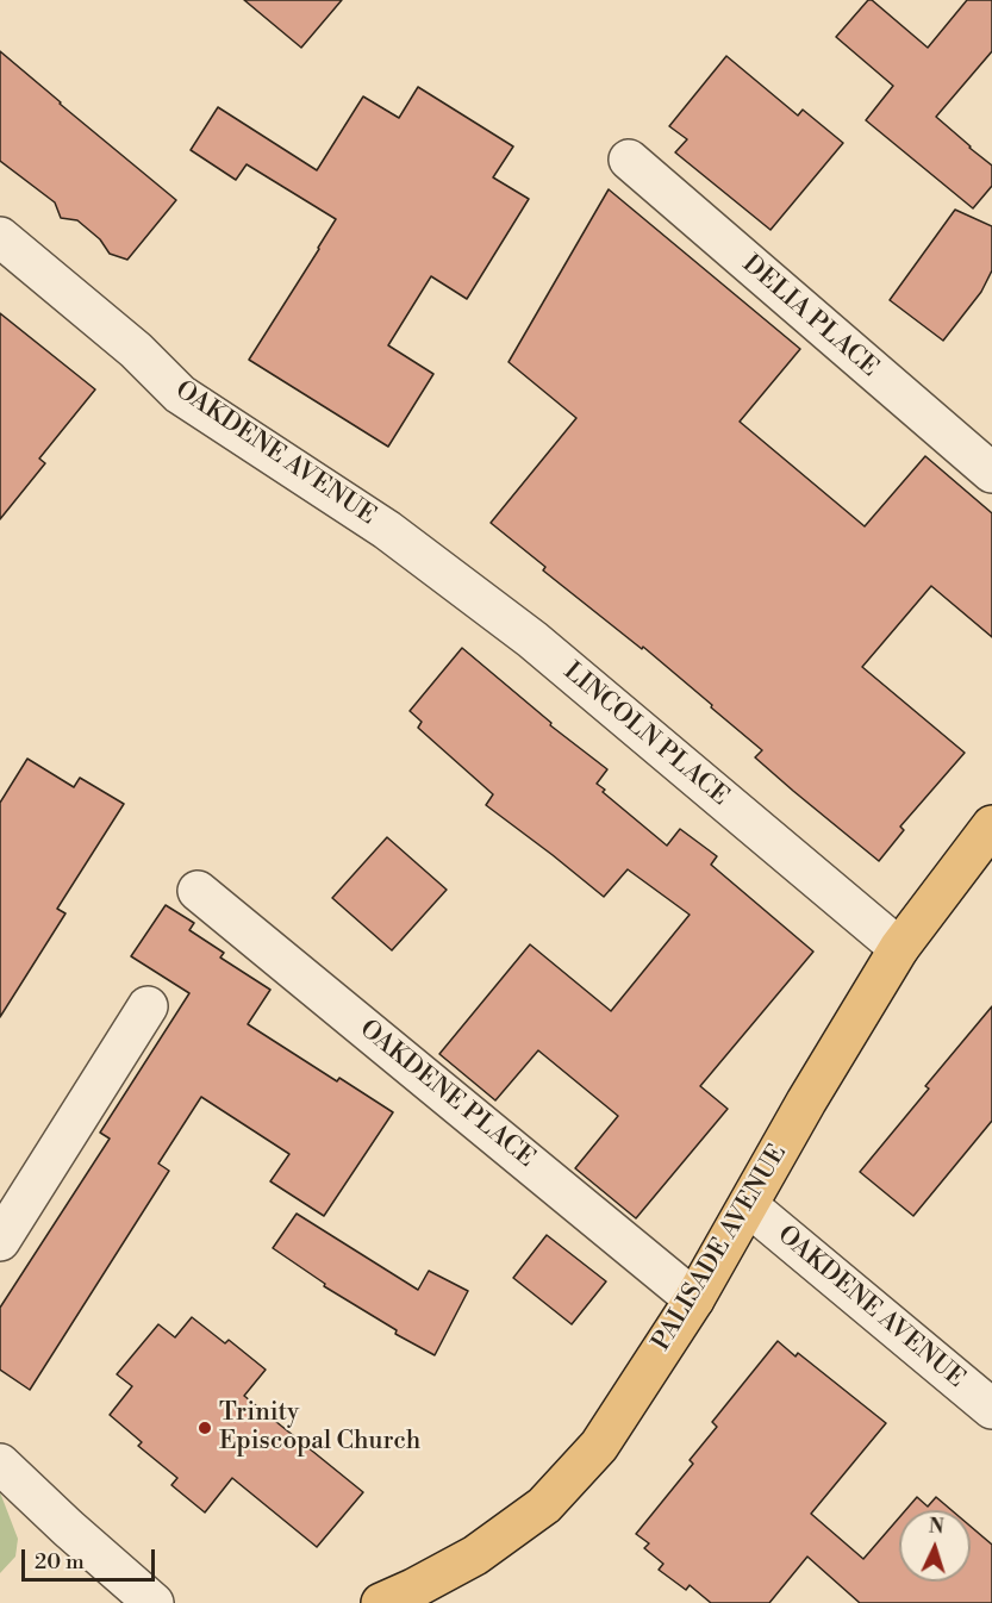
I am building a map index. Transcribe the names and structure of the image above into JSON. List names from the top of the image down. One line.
{"streets":{"main road":["PALISADE AVENUE"],"street":["DELIA PLACE","OAKDENE AVENUE","LINCOLN PLACE","OAKDENE PLACE"]},"crossings":[["OAKDENE AVENUE","LINCOLN PLACE"],["OAKDENE AVENUE","PALISADE AVENUE"],["LINCOLN PLACE","PALISADE AVENUE"],["OAKDENE PLACE","PALISADE AVENUE"]],"places":["Trinity Episcopal Church"],"scale_bar":"20 m","north":"top"}
